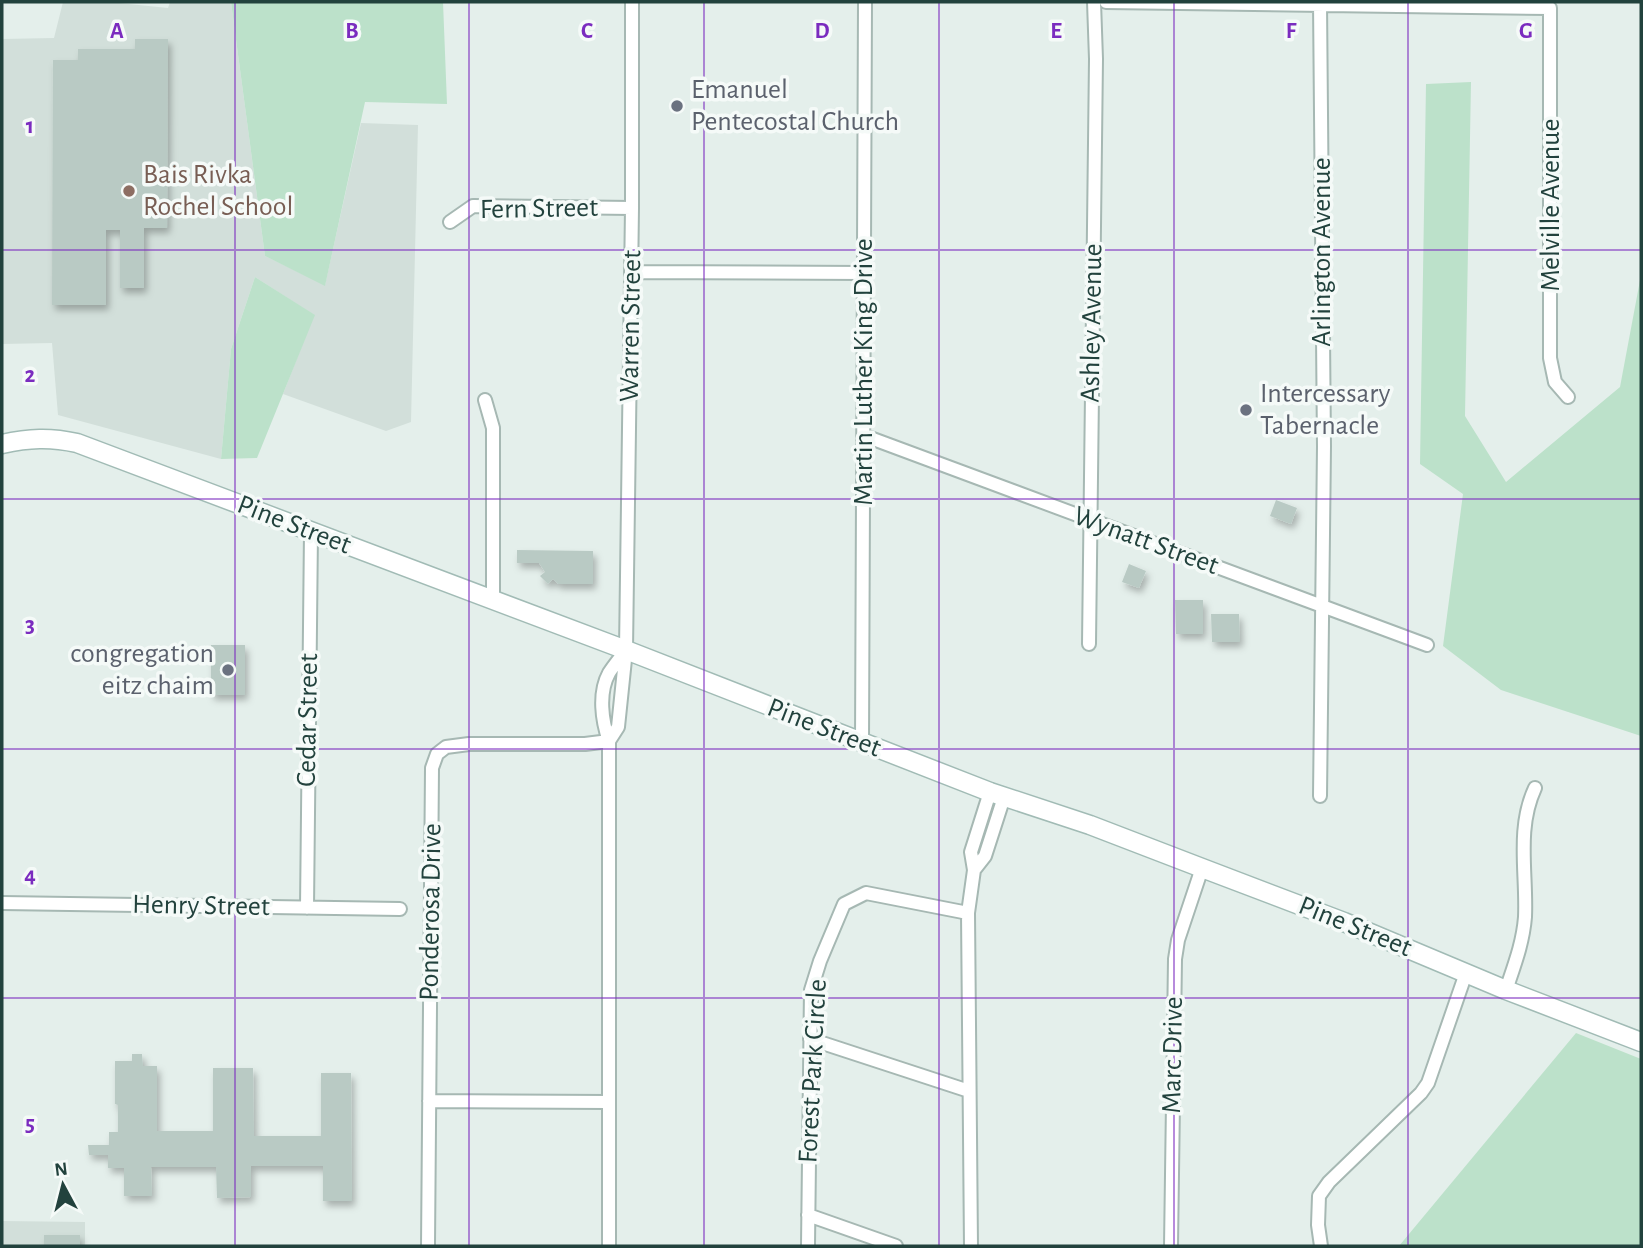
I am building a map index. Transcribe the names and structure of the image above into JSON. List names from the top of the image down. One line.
{"streets":{"street":["Melville Avenue","Fern Street","Arlington Avenue","Ashley Avenue","Warren Street","Martin Luther King Drive","Pine Street","Wynatt Street","Cedar Street","Henry Street","Ponderosa Drive","Marc Drive","Forest Park Circle"]},"crossings":[["Melville Avenue","Arlington Avenue"],["Fern Street","Warren Street"],["Arlington Avenue","Wynatt Street"],["Ashley Avenue","Wynatt Street"],["Warren Street","Pine Street"],["Martin Luther King Drive","Pine Street"],["Martin Luther King Drive","Wynatt Street"],["Pine Street","Cedar Street"],["Pine Street","Marc Drive"],["Cedar Street","Henry Street"]],"places":["Emanuel Pentecostal Church","Bais Rivka Rochel School","Intercessary Tabernacle","congregation eitz chaim"],"north":"top","grid":{"columns":["A","B","C","D","E","F","G"],"rows":["1","2","3","4","5"]}}
